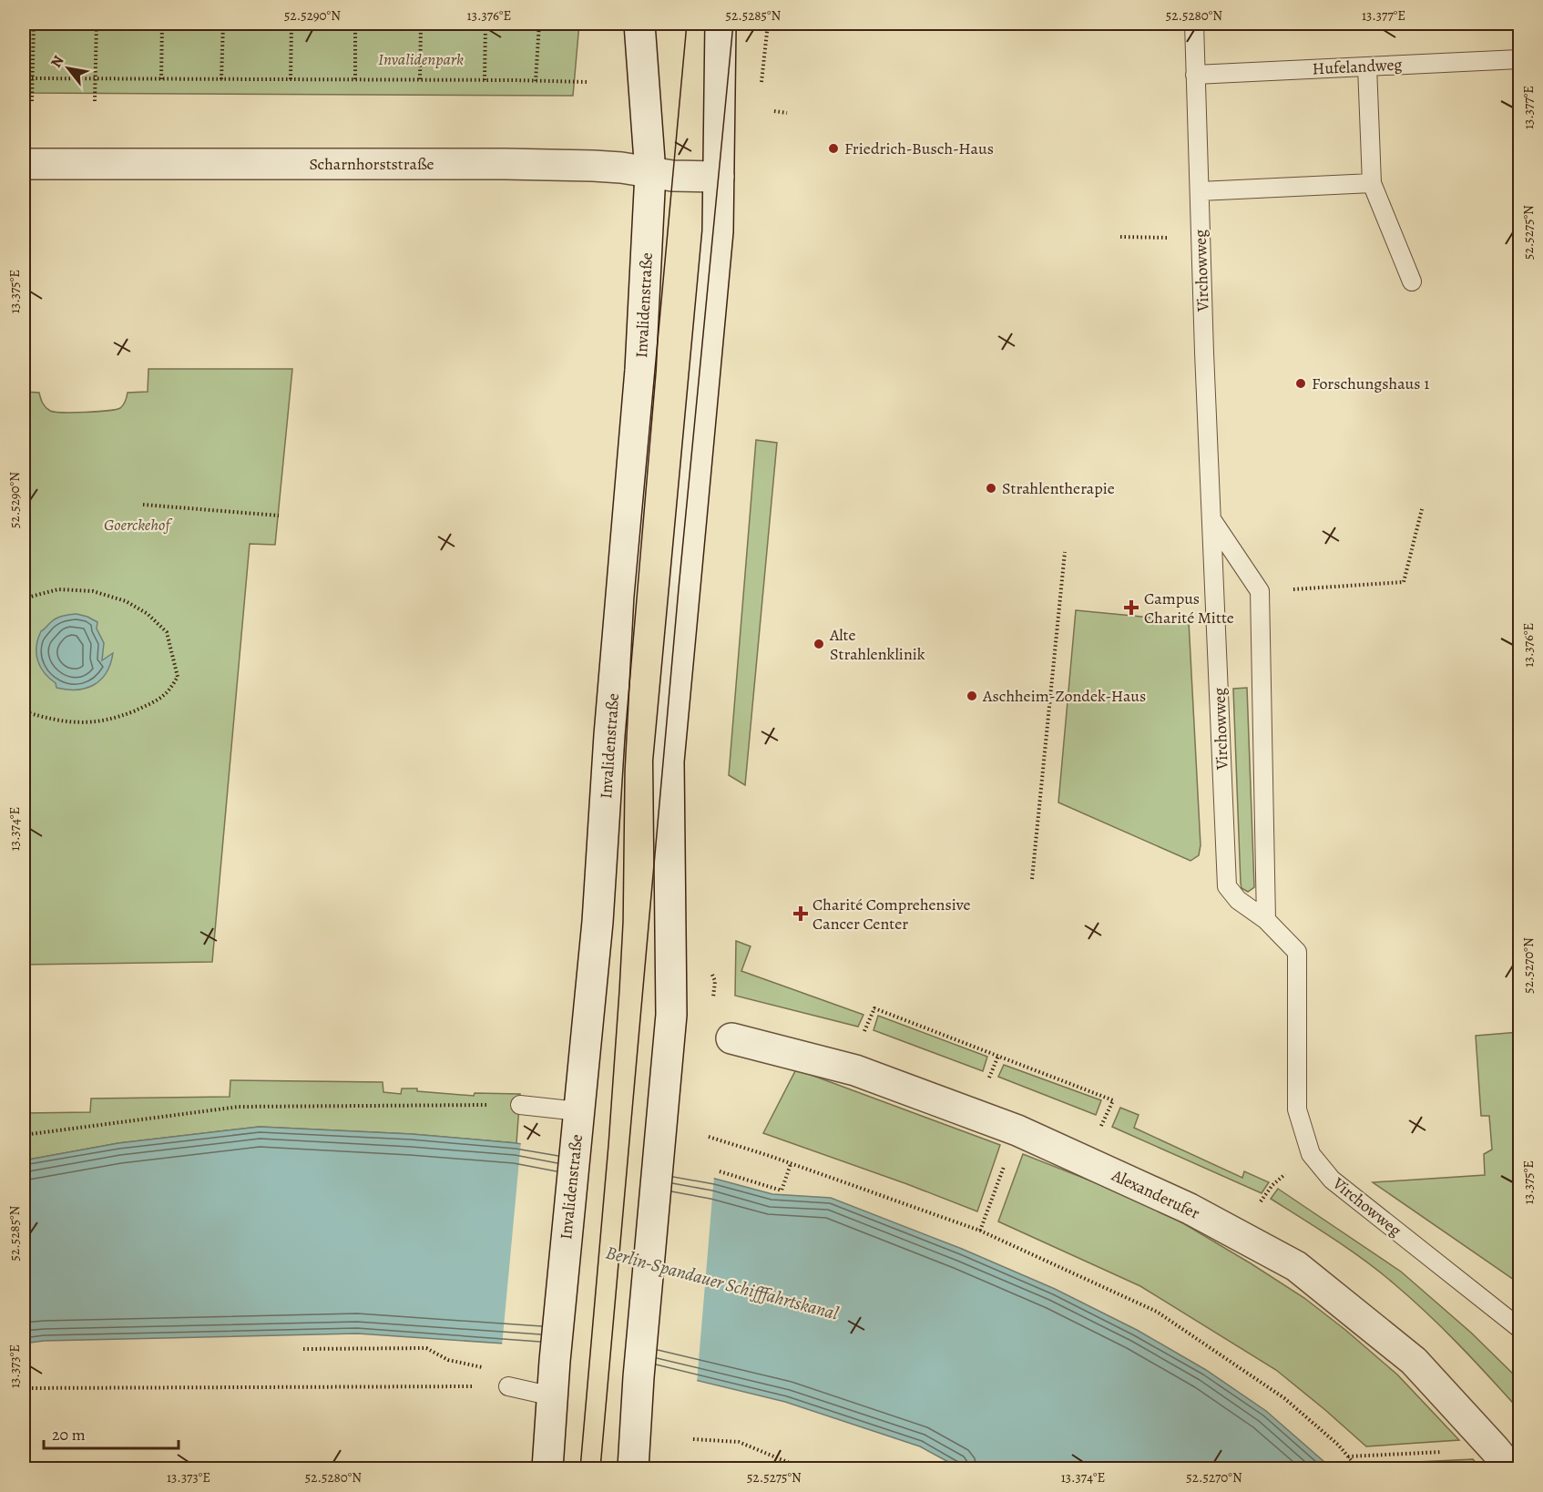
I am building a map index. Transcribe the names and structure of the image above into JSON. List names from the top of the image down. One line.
{"streets":{"main road":["Scharnhorststraße","Invalidenstraße","Alexanderufer"],"lane":["Hufelandweg","Virchowweg"]},"crossings":[["Hufelandweg","Virchowweg"],["Scharnhorststraße","Invalidenstraße"]],"water":["Berlin-Spandauer Schifffahrtskanal"],"parks":["Invalidenpark","Goerckehof"],"places":{"other":["Friedrich-Busch-Haus","Forschungshaus 1","Strahlentherapie","Alte Strahlenklinik","Aschheim-Zondek-Haus"],"health":["Campus Charité Mitte","Charité Comprehensive Cancer Center"]},"scale_bar":"20 m","north":"top left","coordinates":["52.5290°N","13.376°E","52.5285°N","52.5280°N","13.377°E","52.5275°N","13.375°E","13.374°E","52.5270°N","13.373°E"]}
